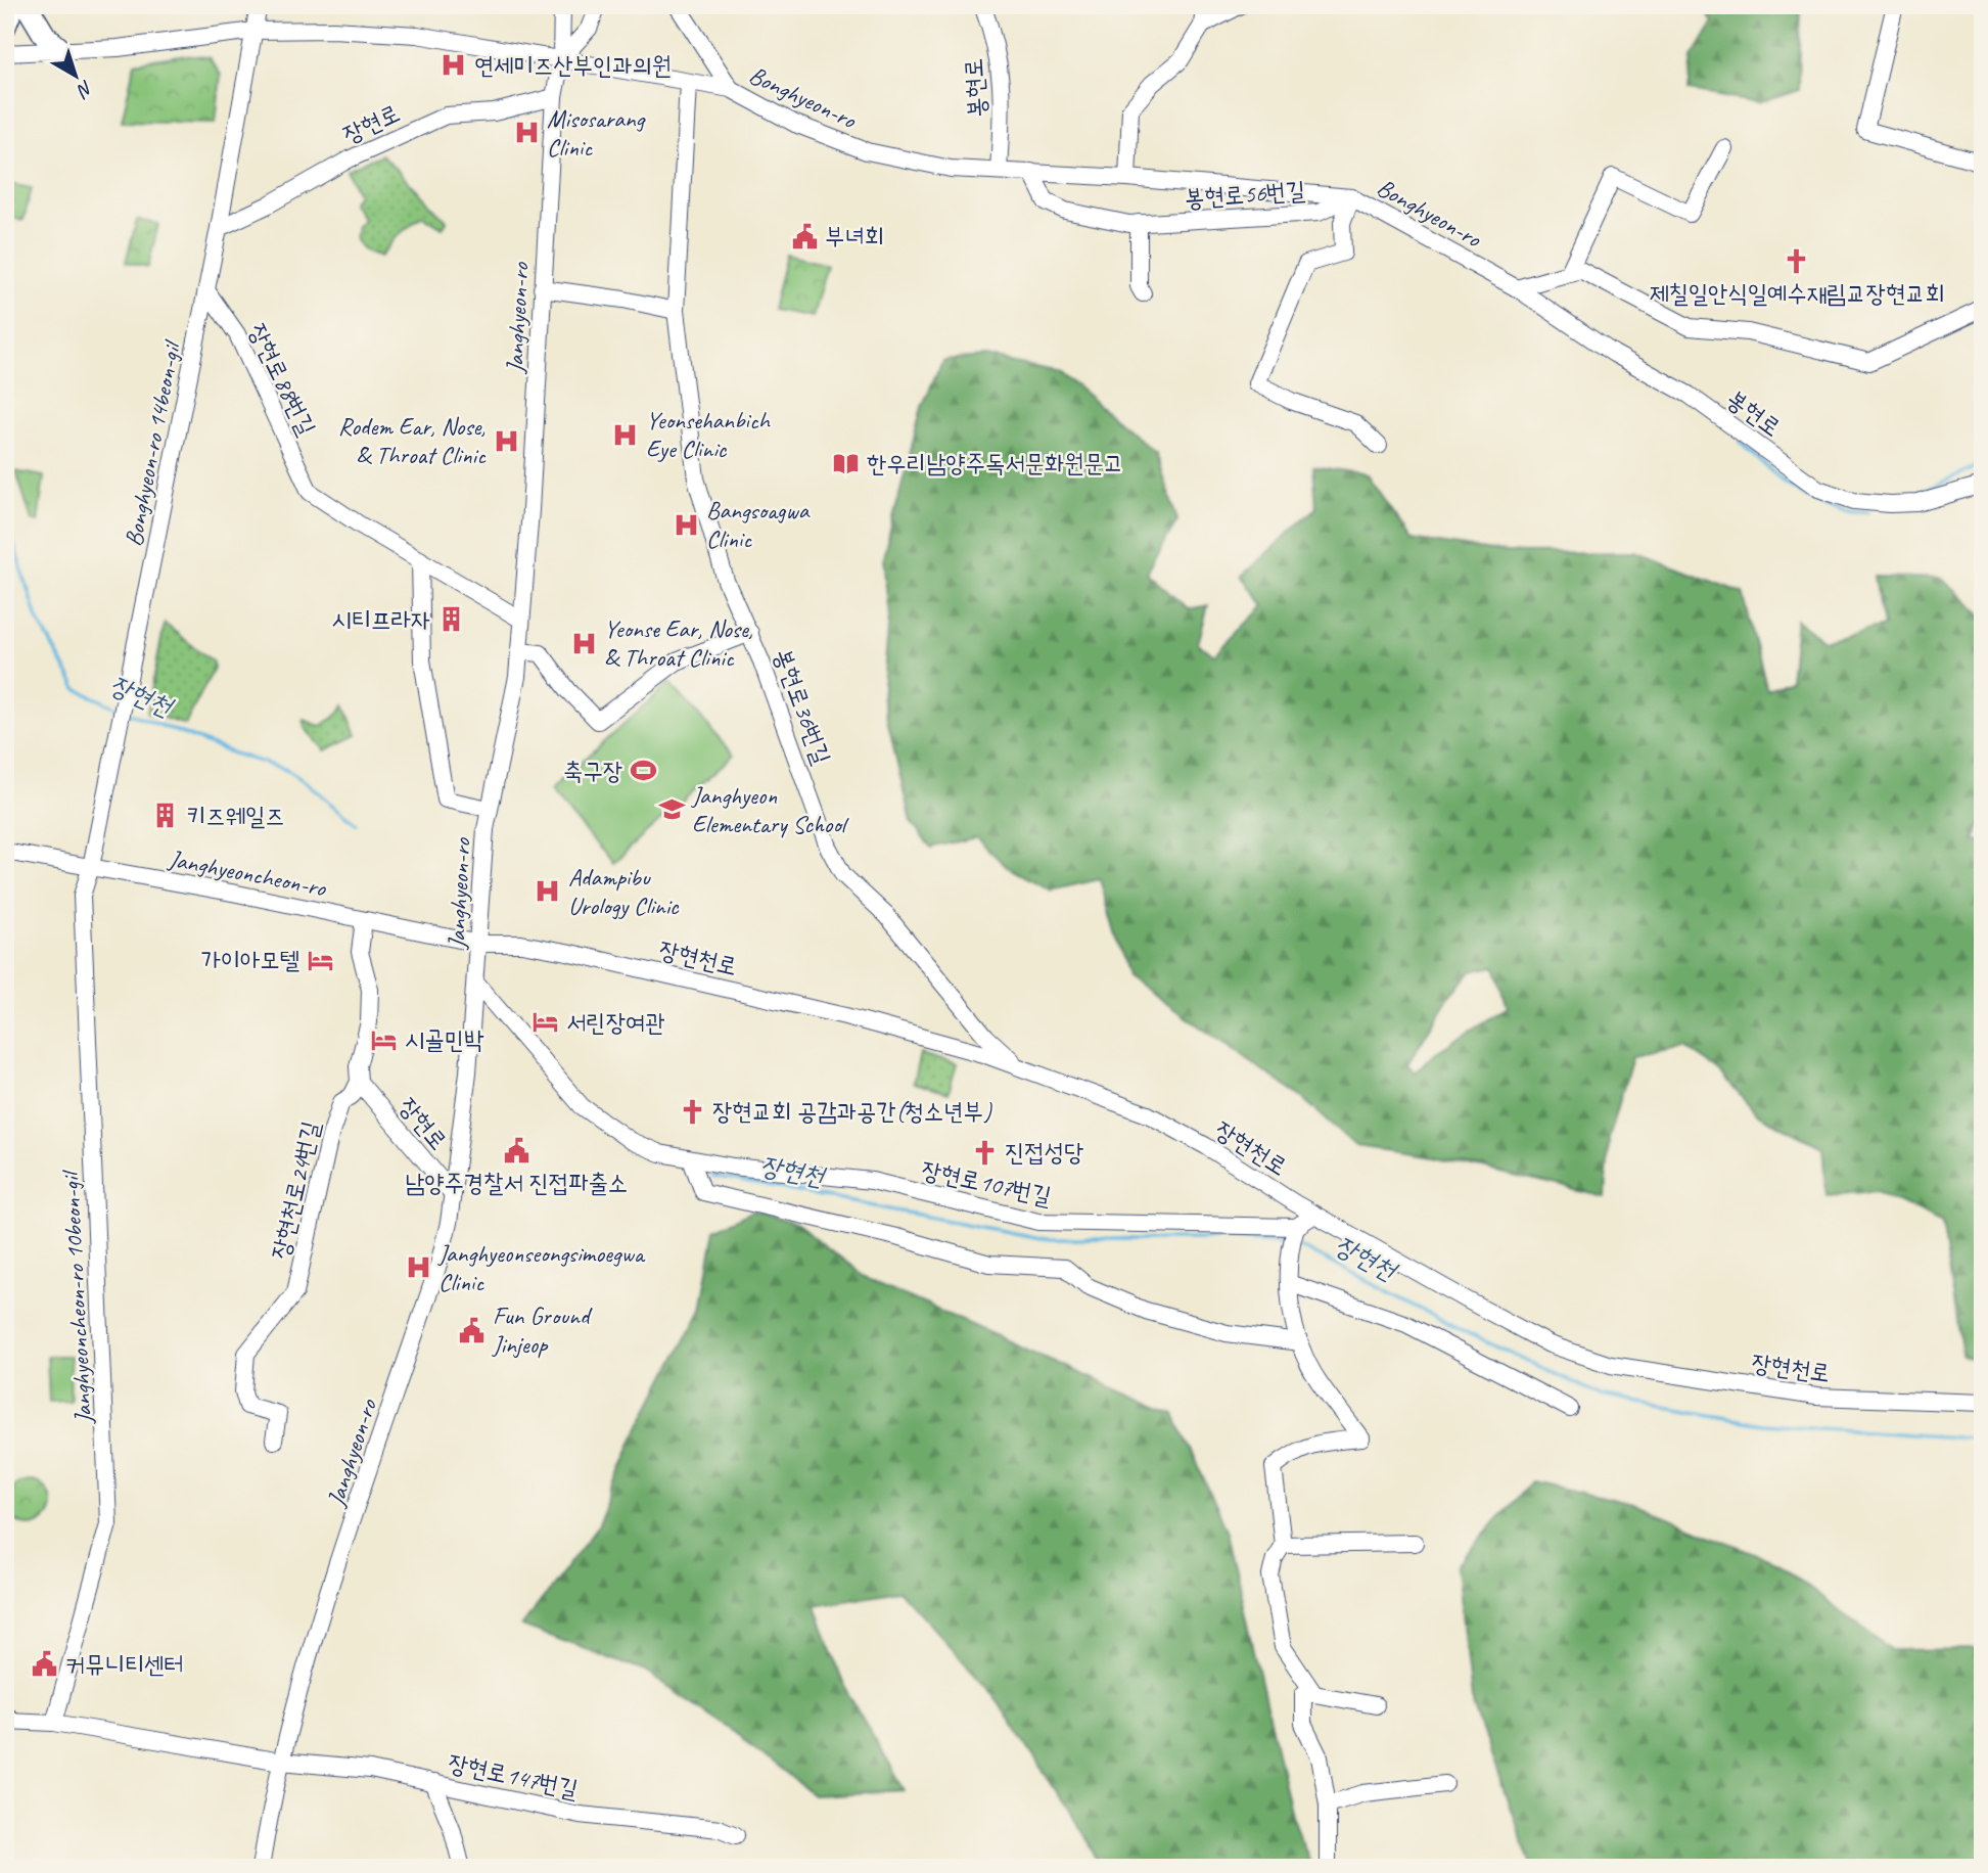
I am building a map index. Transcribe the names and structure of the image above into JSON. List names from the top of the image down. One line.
{"streets":{"street":["봉현로","Bonghyeon-ro","장현로","봉현로56번길","Janghyeon-ro","장현로88번길","Bonghyeon-ro 14beon-gil","봉현로36번길","Janghyeoncheon-ro","장현천로","장현로107번길","장현천로24번길","Janghyeoncheon-ro 10beon-gil","장현로147번길"]},"crossings":[["봉현로","Bonghyeon-ro"],["Bonghyeon-ro","봉현로56번길"],["Bonghyeon-ro","Janghyeon-ro"],["Bonghyeon-ro","Bonghyeon-ro 14beon-gil"],["Bonghyeon-ro","봉현로36번길"],["장현로","Janghyeon-ro"],["장현로","Bonghyeon-ro 14beon-gil"],["장현로","장현천로24번길"],["Janghyeon-ro","장현로88번길"],["Janghyeon-ro","Janghyeoncheon-ro"],["Janghyeon-ro","장현천로"],["Janghyeon-ro","장현로107번길"],["Janghyeon-ro","장현로147번길"],["장현로88번길","Bonghyeon-ro 14beon-gil"],["Bonghyeon-ro 14beon-gil","Janghyeoncheon-ro"],["Bonghyeon-ro 14beon-gil","Janghyeoncheon-ro 10beon-gil"],["봉현로36번길","장현천로"],["Janghyeoncheon-ro","장현천로"],["Janghyeoncheon-ro","장현천로24번길"],["Janghyeoncheon-ro","Janghyeoncheon-ro 10beon-gil"]],"water":["장현천"],"places":{"hospital":["연세미즈산부인과의원","Misosarang Clinic","Yeonsehanbich Eye Clinic","Rodem Ear, Nose, & Throat Clinic","Bangsoagwa Clinic","Yeonse Ear, Nose, & Throat Clinic","Adampibu Urology Clinic","Janghyeonseongsimoegwa Clinic"],"public building":["부녀회","남양주경찰서 진접파출소","Fun Ground Jinjeop","커뮤니티센터"],"church":["제칠일안식일예수재림교장현교회","장현교회 공감과공간(청소년부)","진접성당"],"library":["한우리남양주독서문화원문고"],"building":["시티프라자","키즈웨일즈"],"sports":["축구장"],"school or university":["Janghyeon Elementary School"],"hotel":["가이아모텔","서린장여관","시골민박"]},"north":"bottom right"}
